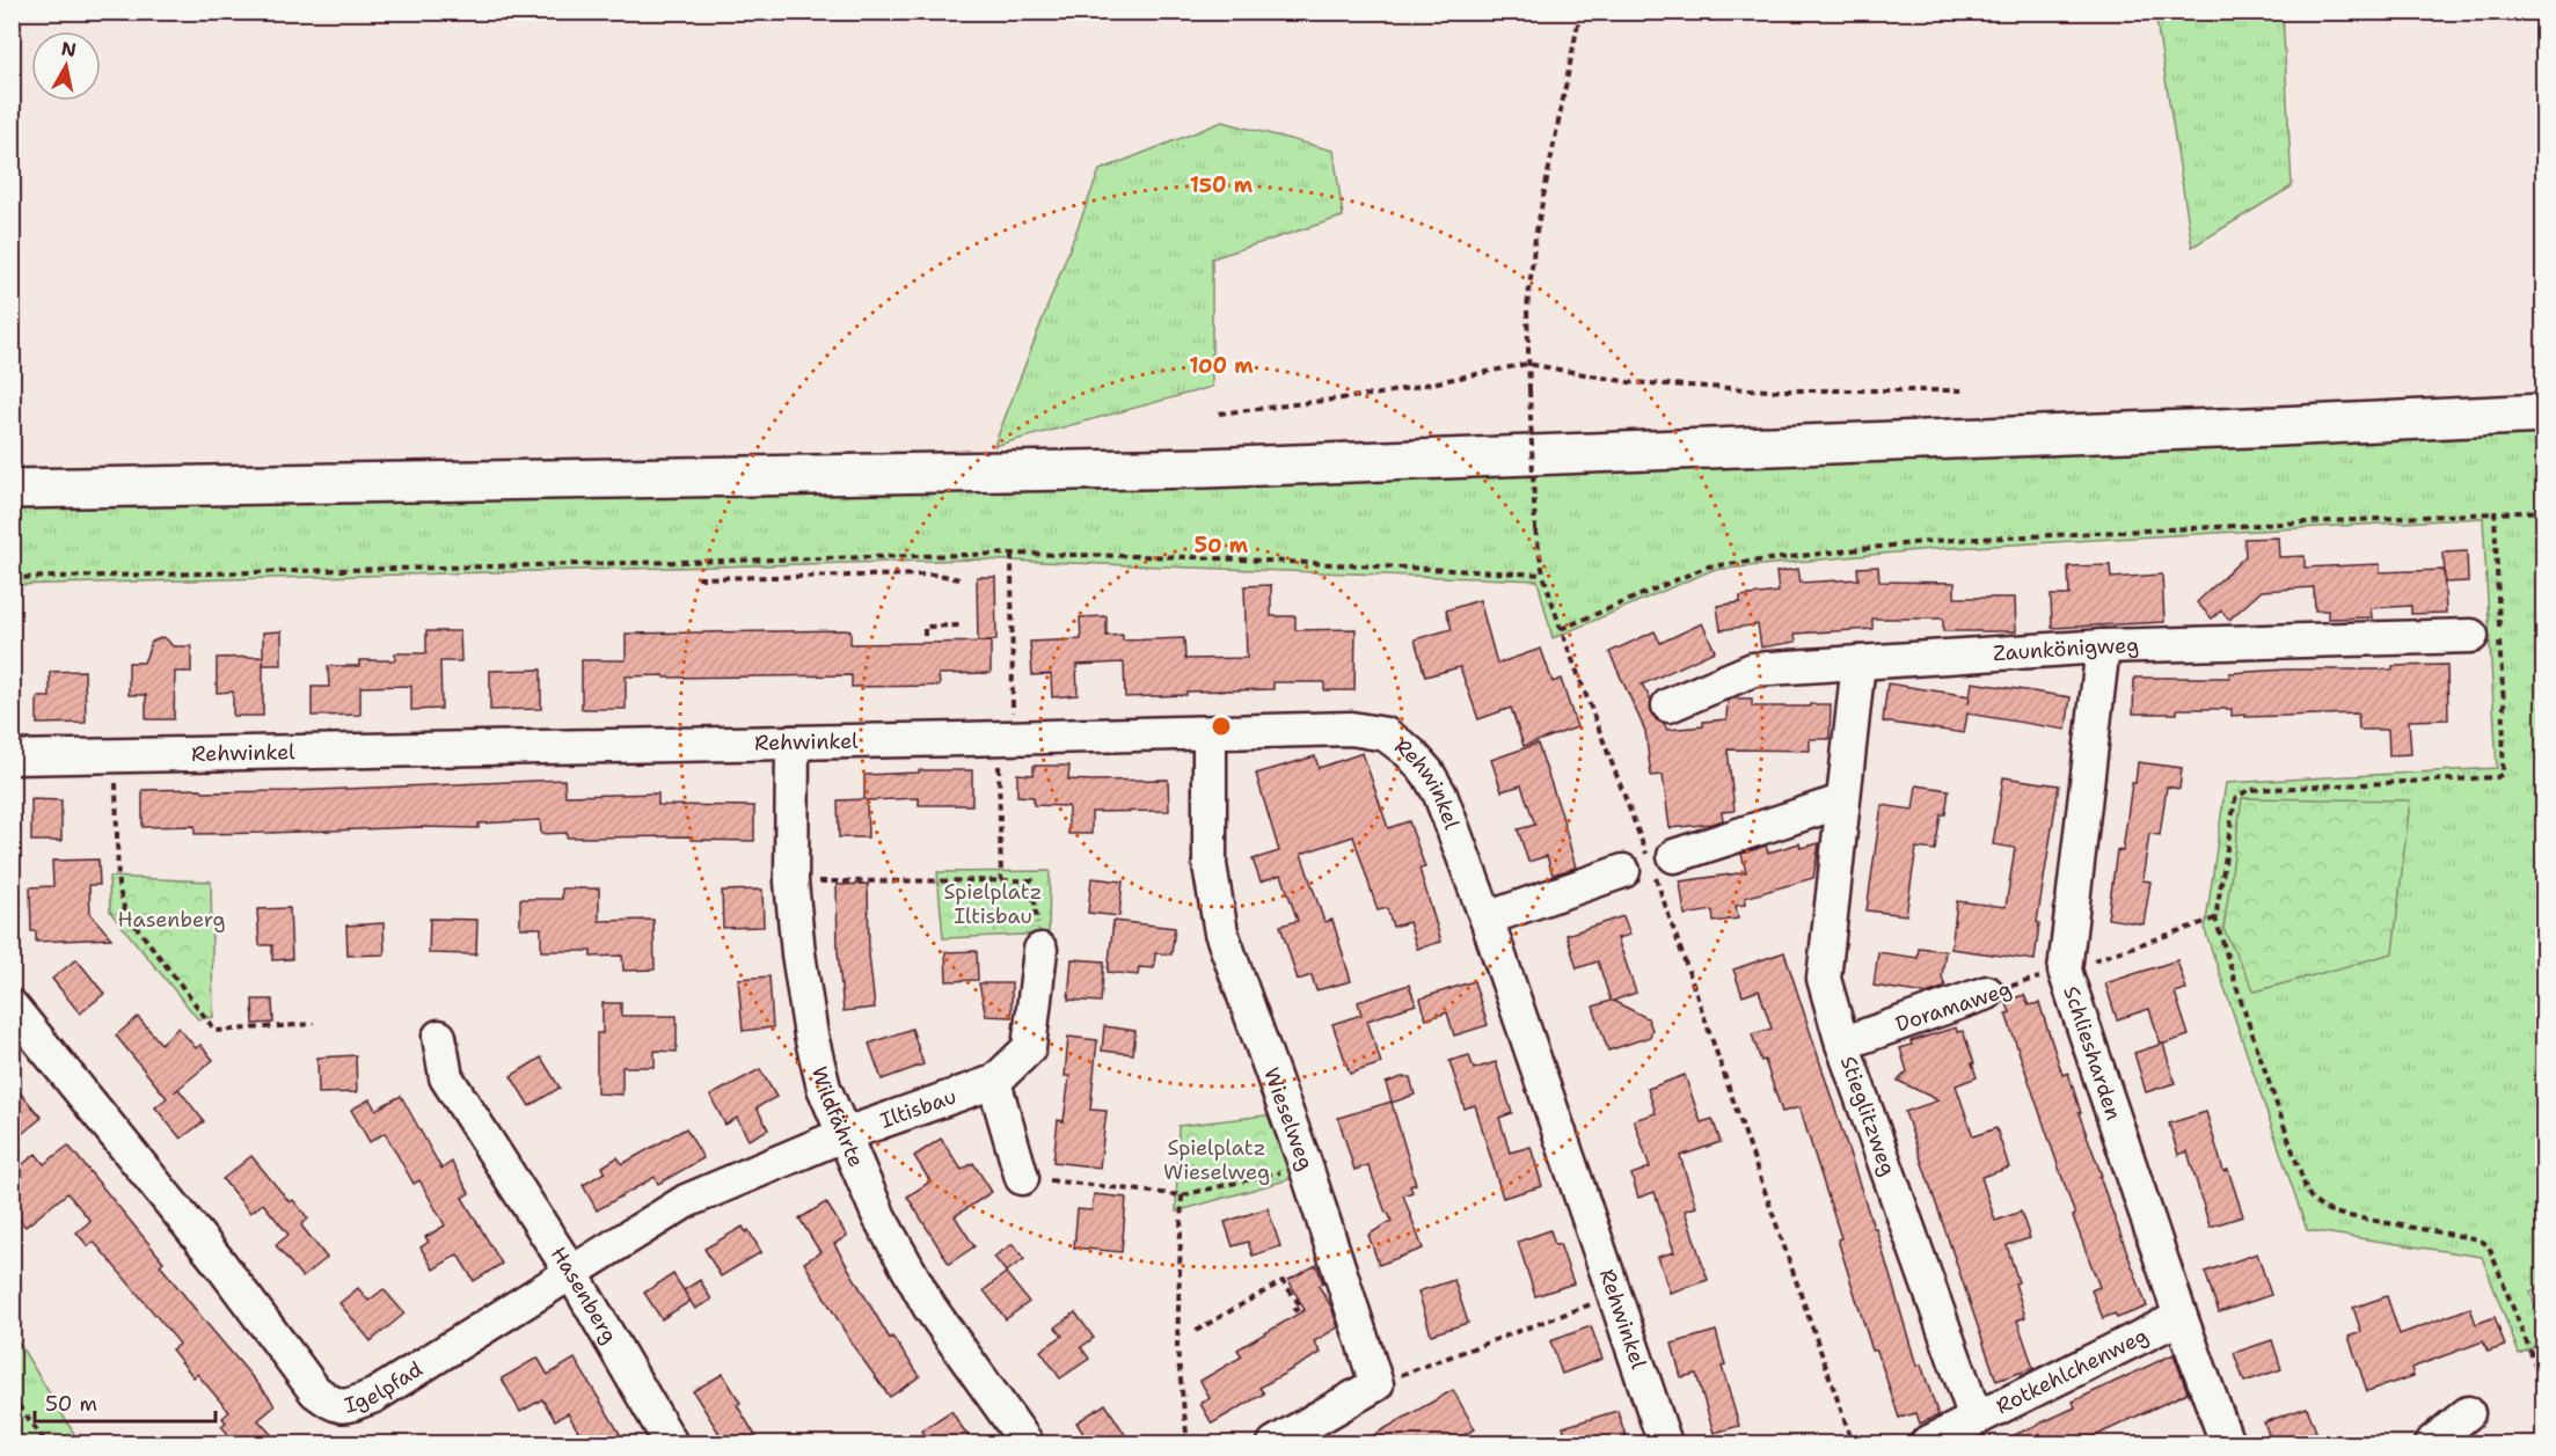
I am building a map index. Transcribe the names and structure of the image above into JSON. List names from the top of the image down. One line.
{"streets":{"street":["Zaunkönigweg","Rehwinkel","Doramaweg","Schliesharden","Iltisbau","Stieglitzweg","Wildfährte","Wieselweg","Hasenberg","Rotkehlchenweg","Igelpfad"]},"crossings":[["Zaunkönigweg","Schliesharden"],["Zaunkönigweg","Stieglitzweg"],["Rehwinkel","Wildfährte"],["Rehwinkel","Wieselweg"],["Doramaweg","Schliesharden"],["Doramaweg","Stieglitzweg"],["Schliesharden","Rotkehlchenweg"],["Iltisbau","Wildfährte"],["Iltisbau","Igelpfad"],["Stieglitzweg","Rotkehlchenweg"],["Wildfährte","Igelpfad"],["Hasenberg","Igelpfad"]],"parks":["Spielplatz Iltisbau","Hasenberg","Spielplatz Wieselweg"],"scale_bar":"50 m","north":"top","rings":["150 m","100 m","50 m"]}
